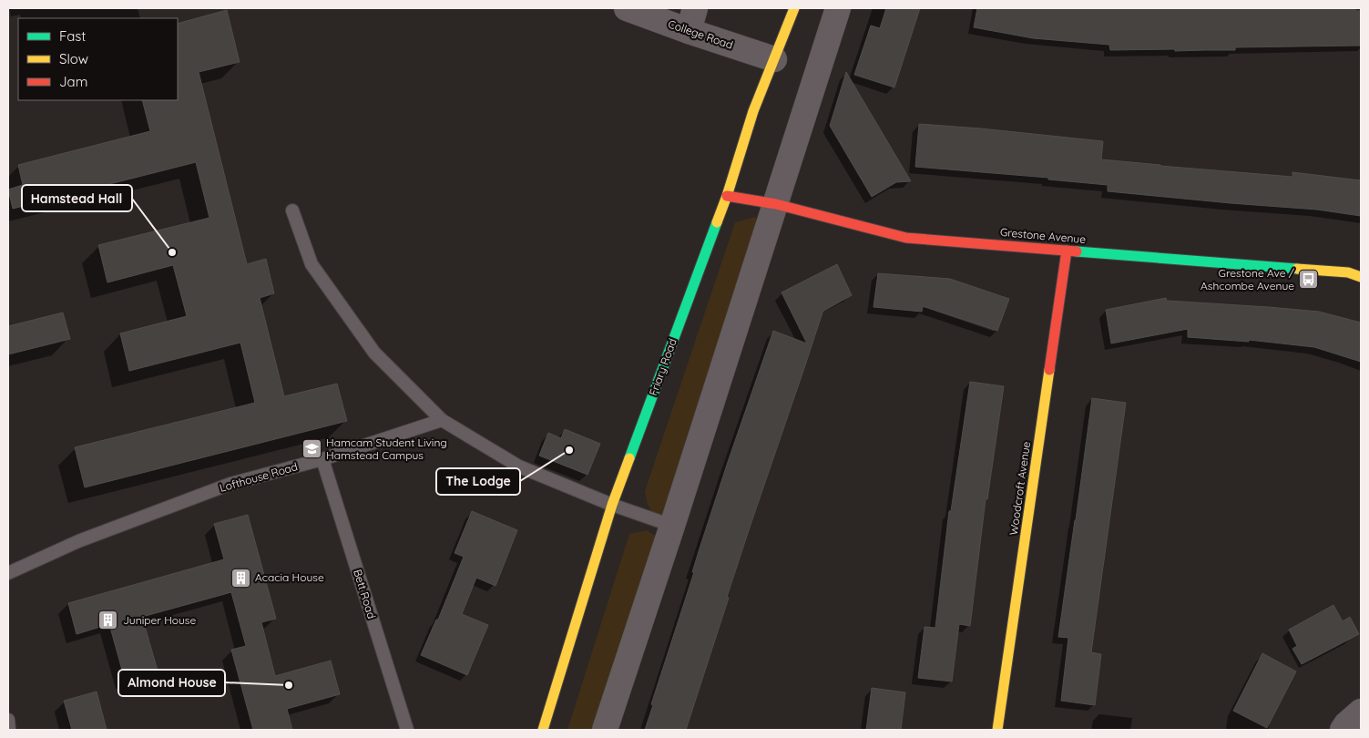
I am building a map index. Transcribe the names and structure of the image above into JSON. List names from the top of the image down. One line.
{"streets":{"street":["College Road","Grestone Avenue","Friary Road","Woodcroft Avenue"],"lane":["Lofthouse Road","Bett Road"]},"crossings":[["College Road","Friary Road"],["Grestone Avenue","Friary Road"],["Grestone Avenue","Woodcroft Avenue"],["Lofthouse Road","Bett Road"]],"places":{"other":["Hamstead Hall","The Lodge","Almond House"],"bus stop":["Grestone Ave / Ashcombe Avenue"],"school or university":["Hamcam Student Living Hamstead Campus"],"building":["Acacia House","Juniper House"]},"legend":["Fast","Slow","Jam"]}
